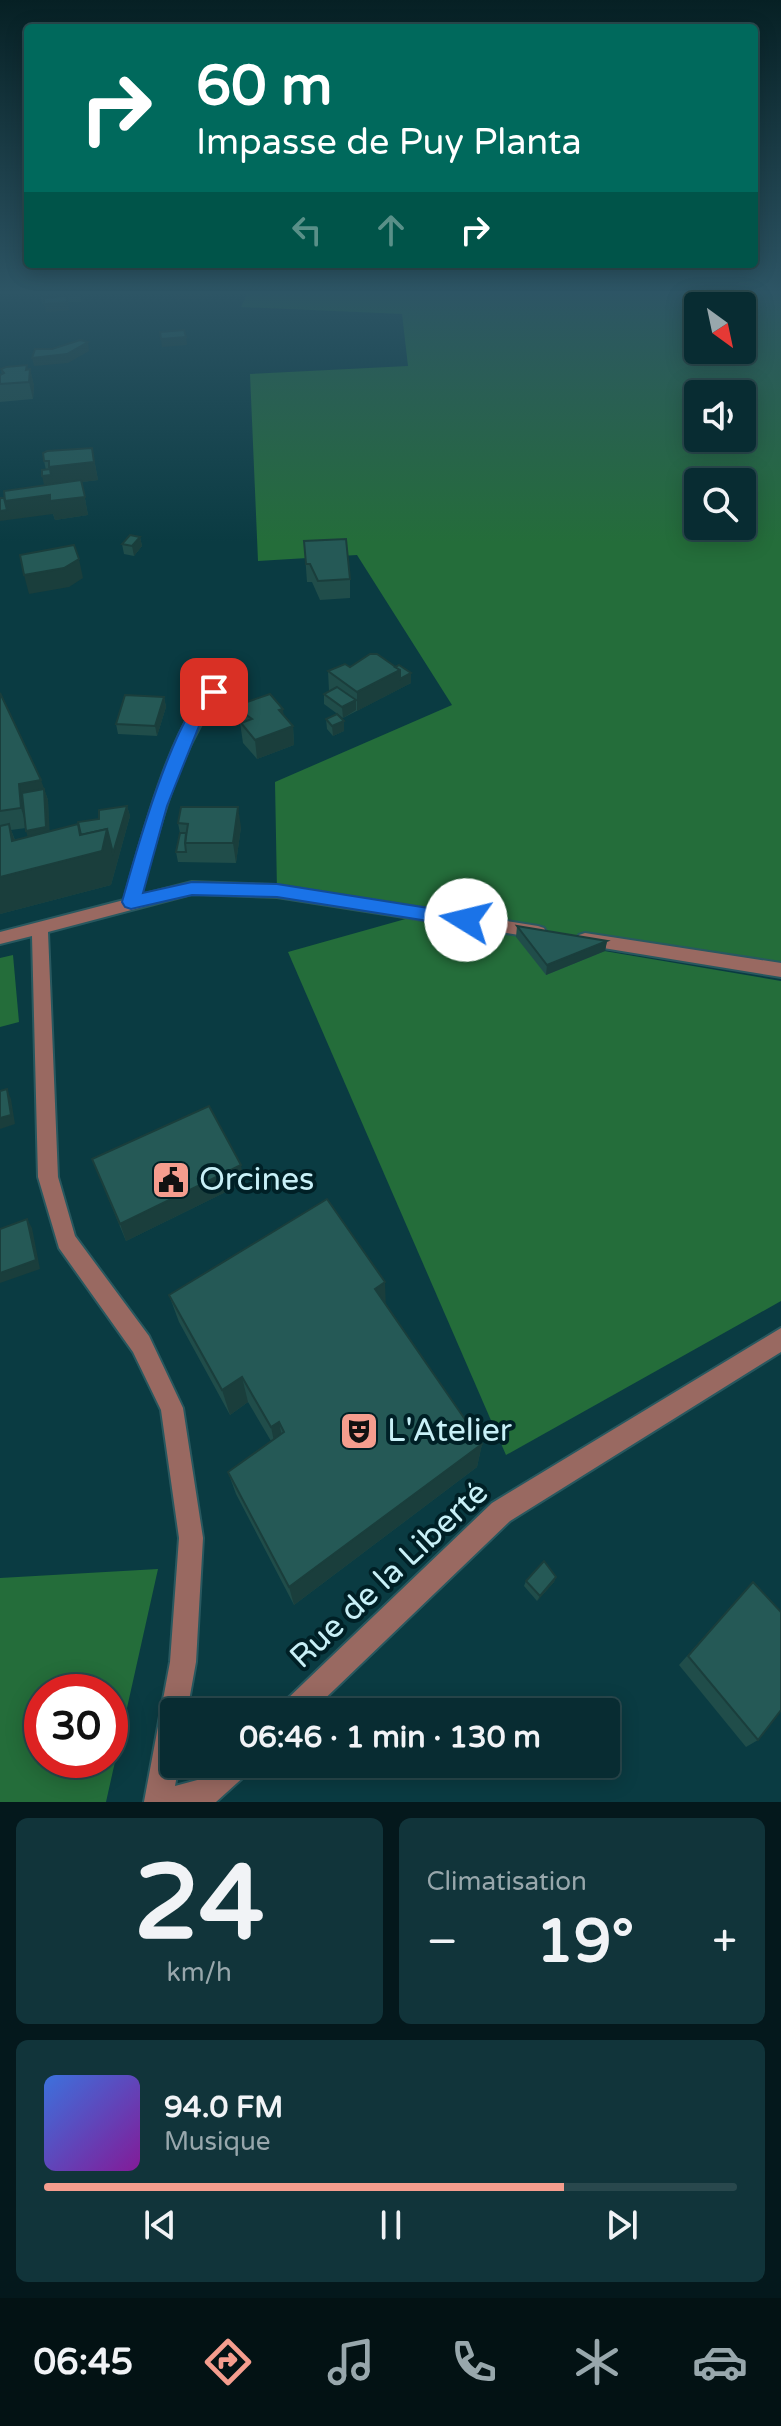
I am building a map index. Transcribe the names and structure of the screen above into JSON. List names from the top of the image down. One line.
{"streets":{"street":["Rue de la Liberté"]},"places":{"public building":["Orcines"],"theatre":["L'Atelier"]},"north":"bottom right","page":{"turn":["60 m","Impasse de Puy Planta"],"limit":"30","trip":"06:46 · 1 min · 130 m","tile":[["24","km/h"],"Climatisation"],"heat":["−","19°","+"],"song":["94.0 FM","Musique"],"tabs":"06:45"}}
